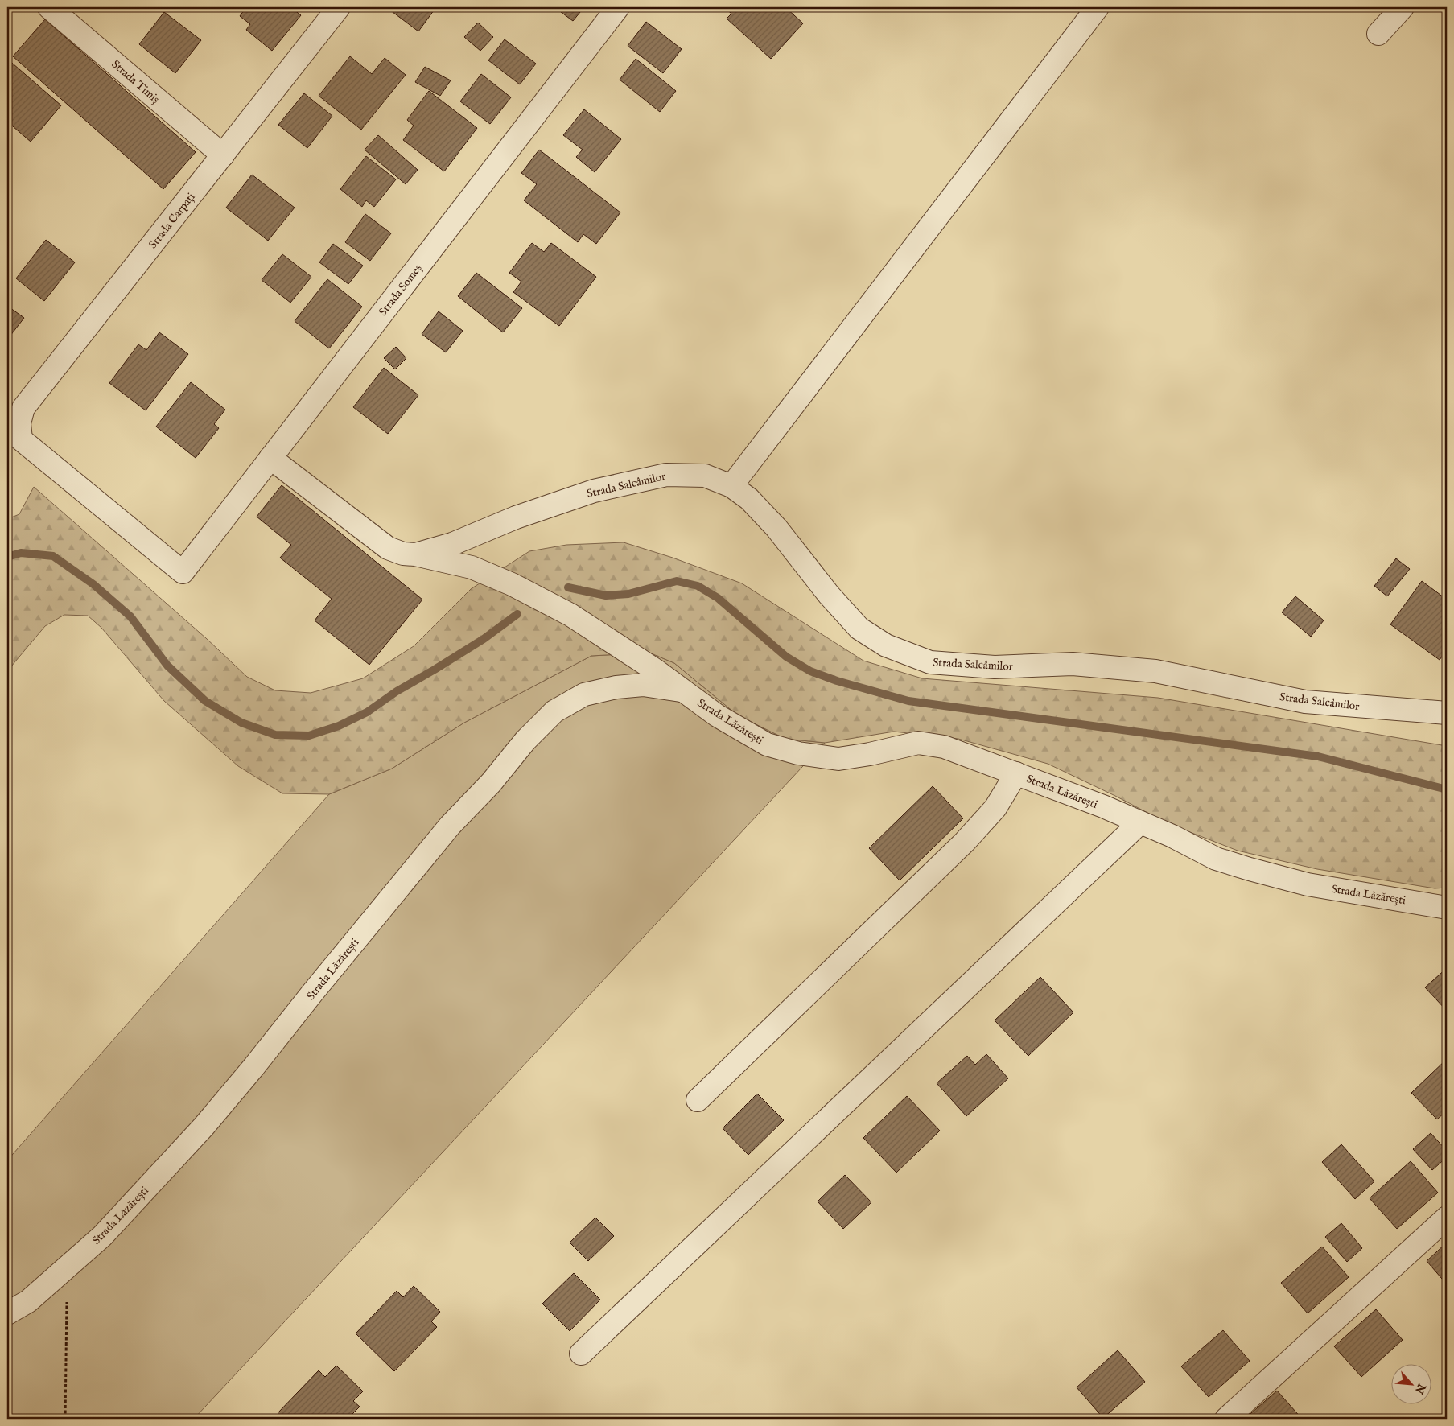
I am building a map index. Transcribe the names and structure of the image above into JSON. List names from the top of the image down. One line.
{"streets":{"street":["Strada Timiș","Strada Carpați","Strada Someș","Strada Salcâmilor","Strada Lăzărești"]},"crossings":[["Strada Timiș","Strada Carpați"],["Strada Carpați","Strada Someș"],["Strada Someș","Strada Lăzărești"],["Strada Salcâmilor","Strada Lăzărești"]],"north":"bottom right"}
